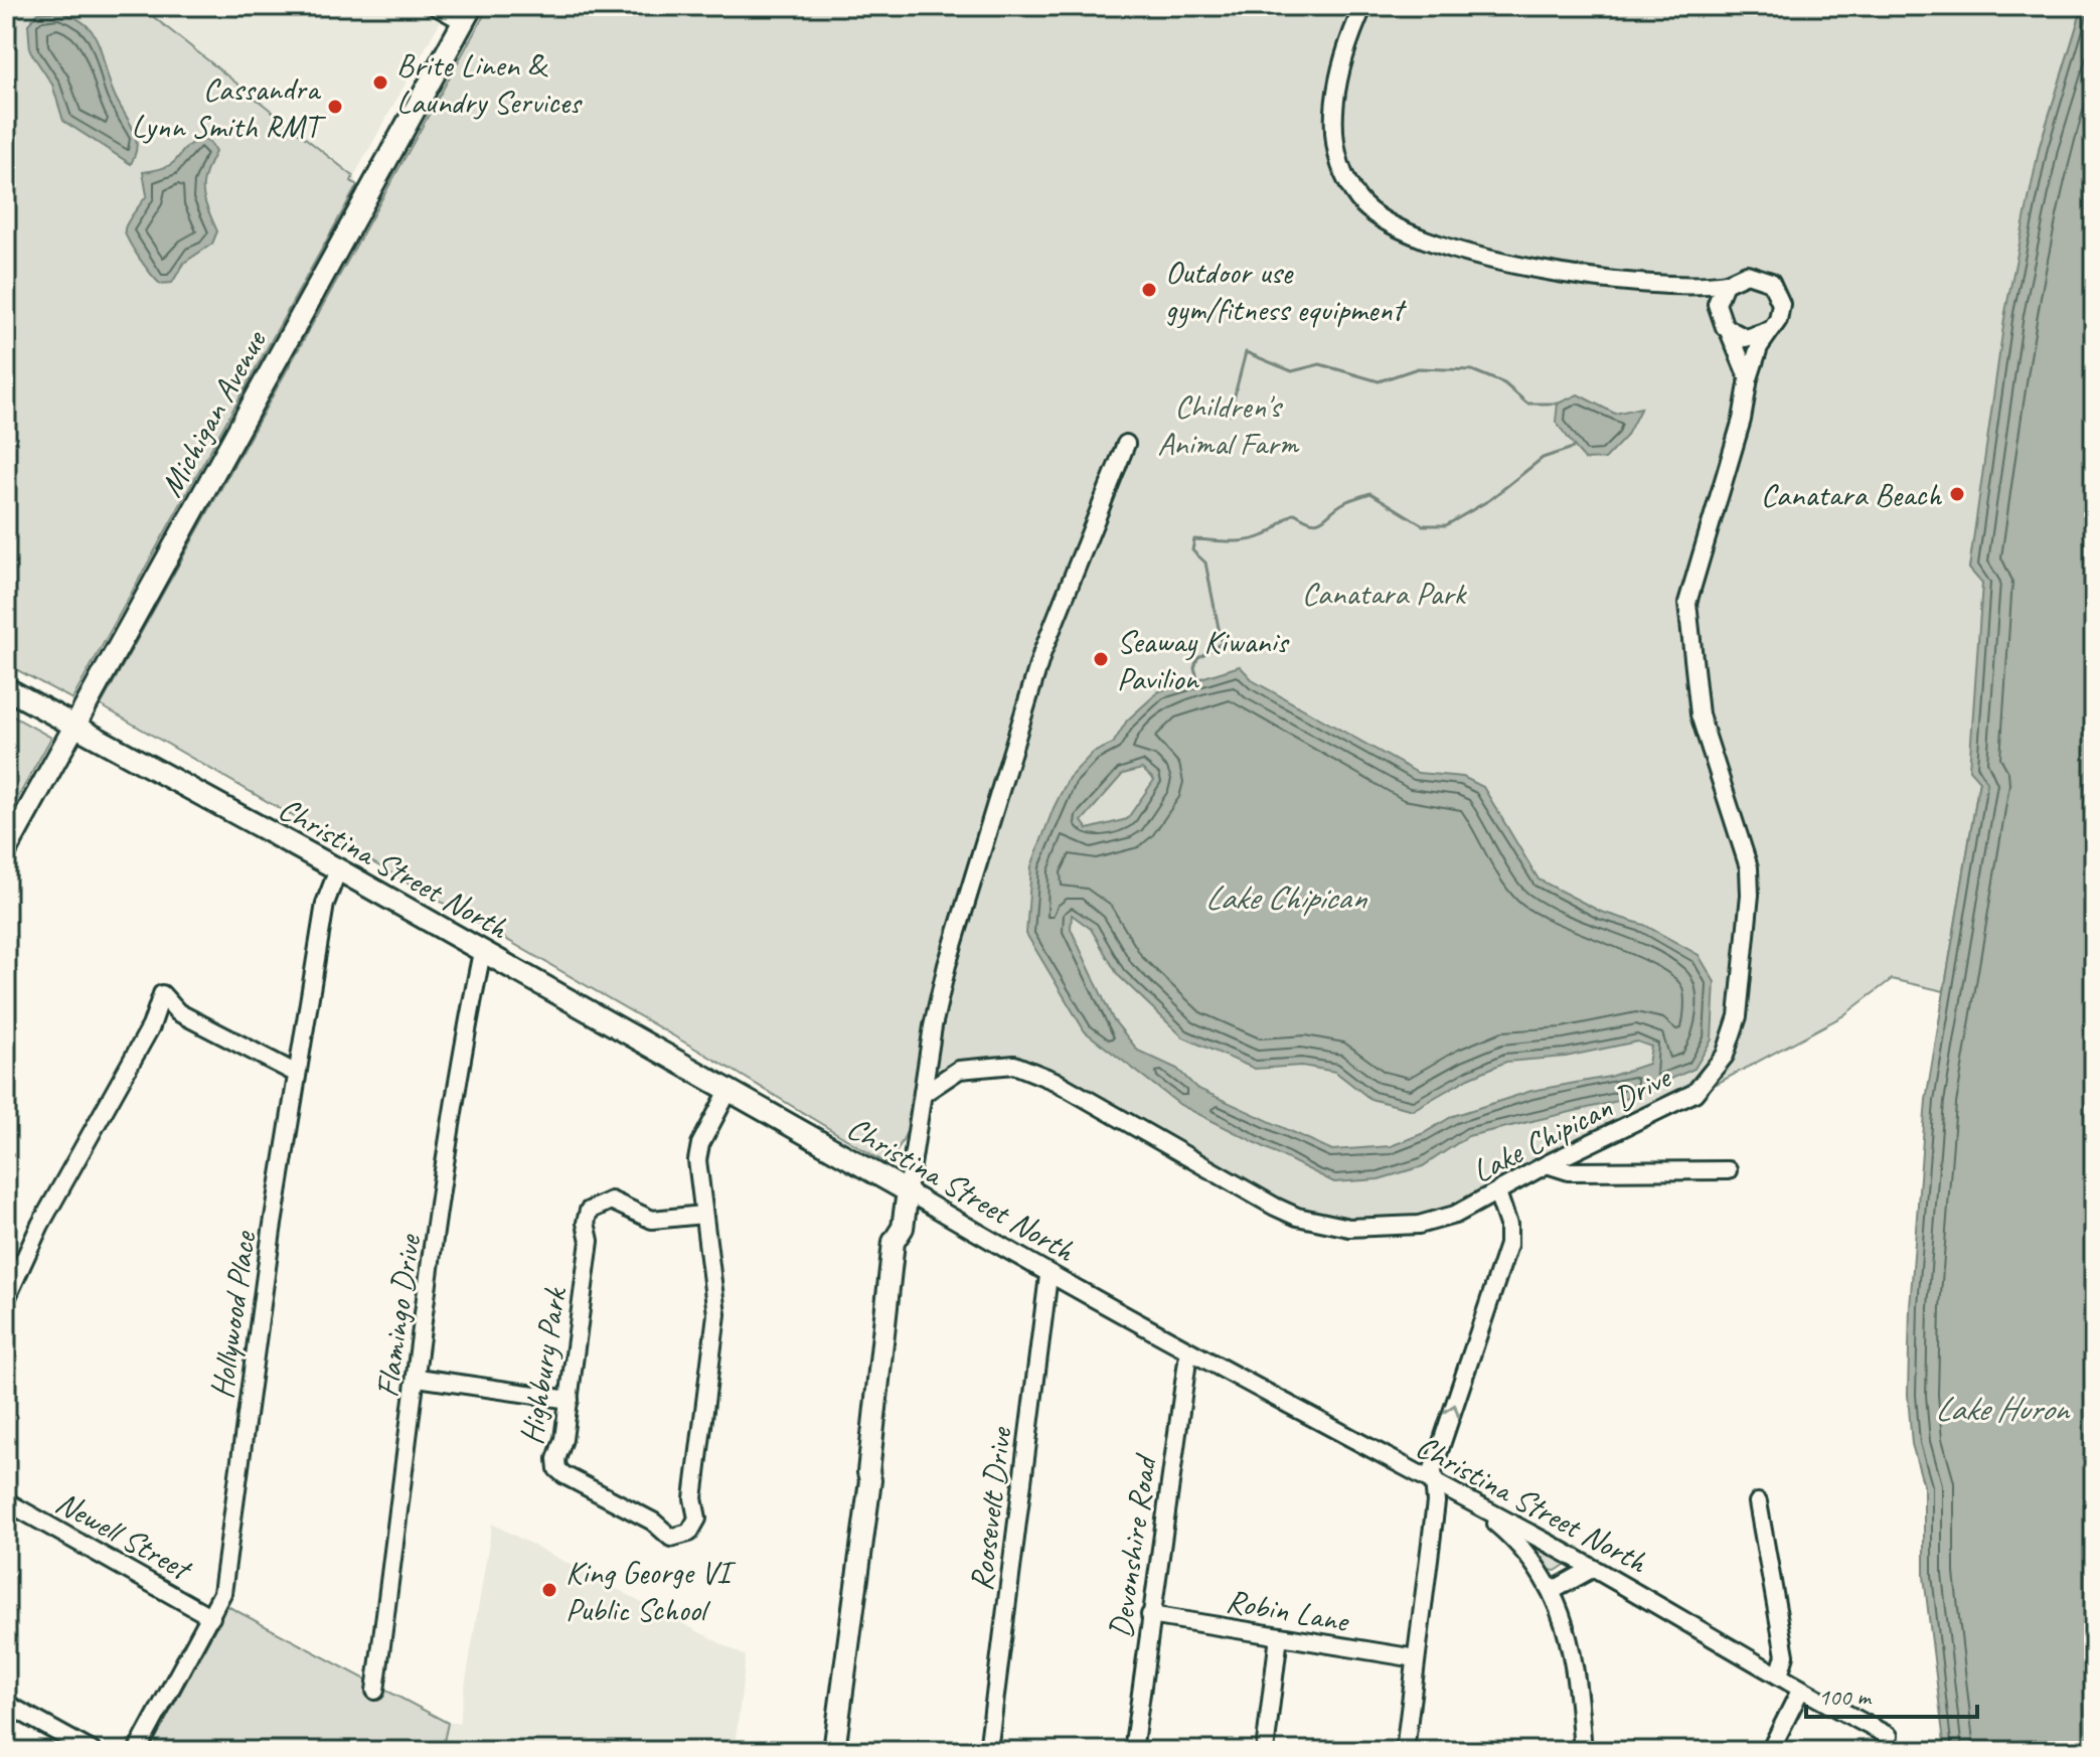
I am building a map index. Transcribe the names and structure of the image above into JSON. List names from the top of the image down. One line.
{"streets":{"main road":["Michigan Avenue","Christina Street North"],"street":["Lake Chipican Drive","Hollywood Place","Flamingo Drive","Highbury Park","Roosevelt Drive","Newell Street","Devonshire Road","Robin Lane"]},"crossings":[["Michigan Avenue","Christina Street North"],["Christina Street North","Hollywood Place"],["Christina Street North","Flamingo Drive"],["Christina Street North","Highbury Park"],["Christina Street North","Roosevelt Drive"],["Christina Street North","Devonshire Road"],["Hollywood Place","Newell Street"],["Devonshire Road","Robin Lane"]],"water":["Lake Chipican","Lake Huron"],"parks":["Children's Animal Farm","Canatara Park"],"places":["Brite Linen & Laundry Services","Cassandra Lynn Smith RMT","Outdoor use gym/fitness equipment","Canatara Beach","Seaway Kiwanis Pavilion","King George VI Public School"],"scale_bar":"100 m"}
